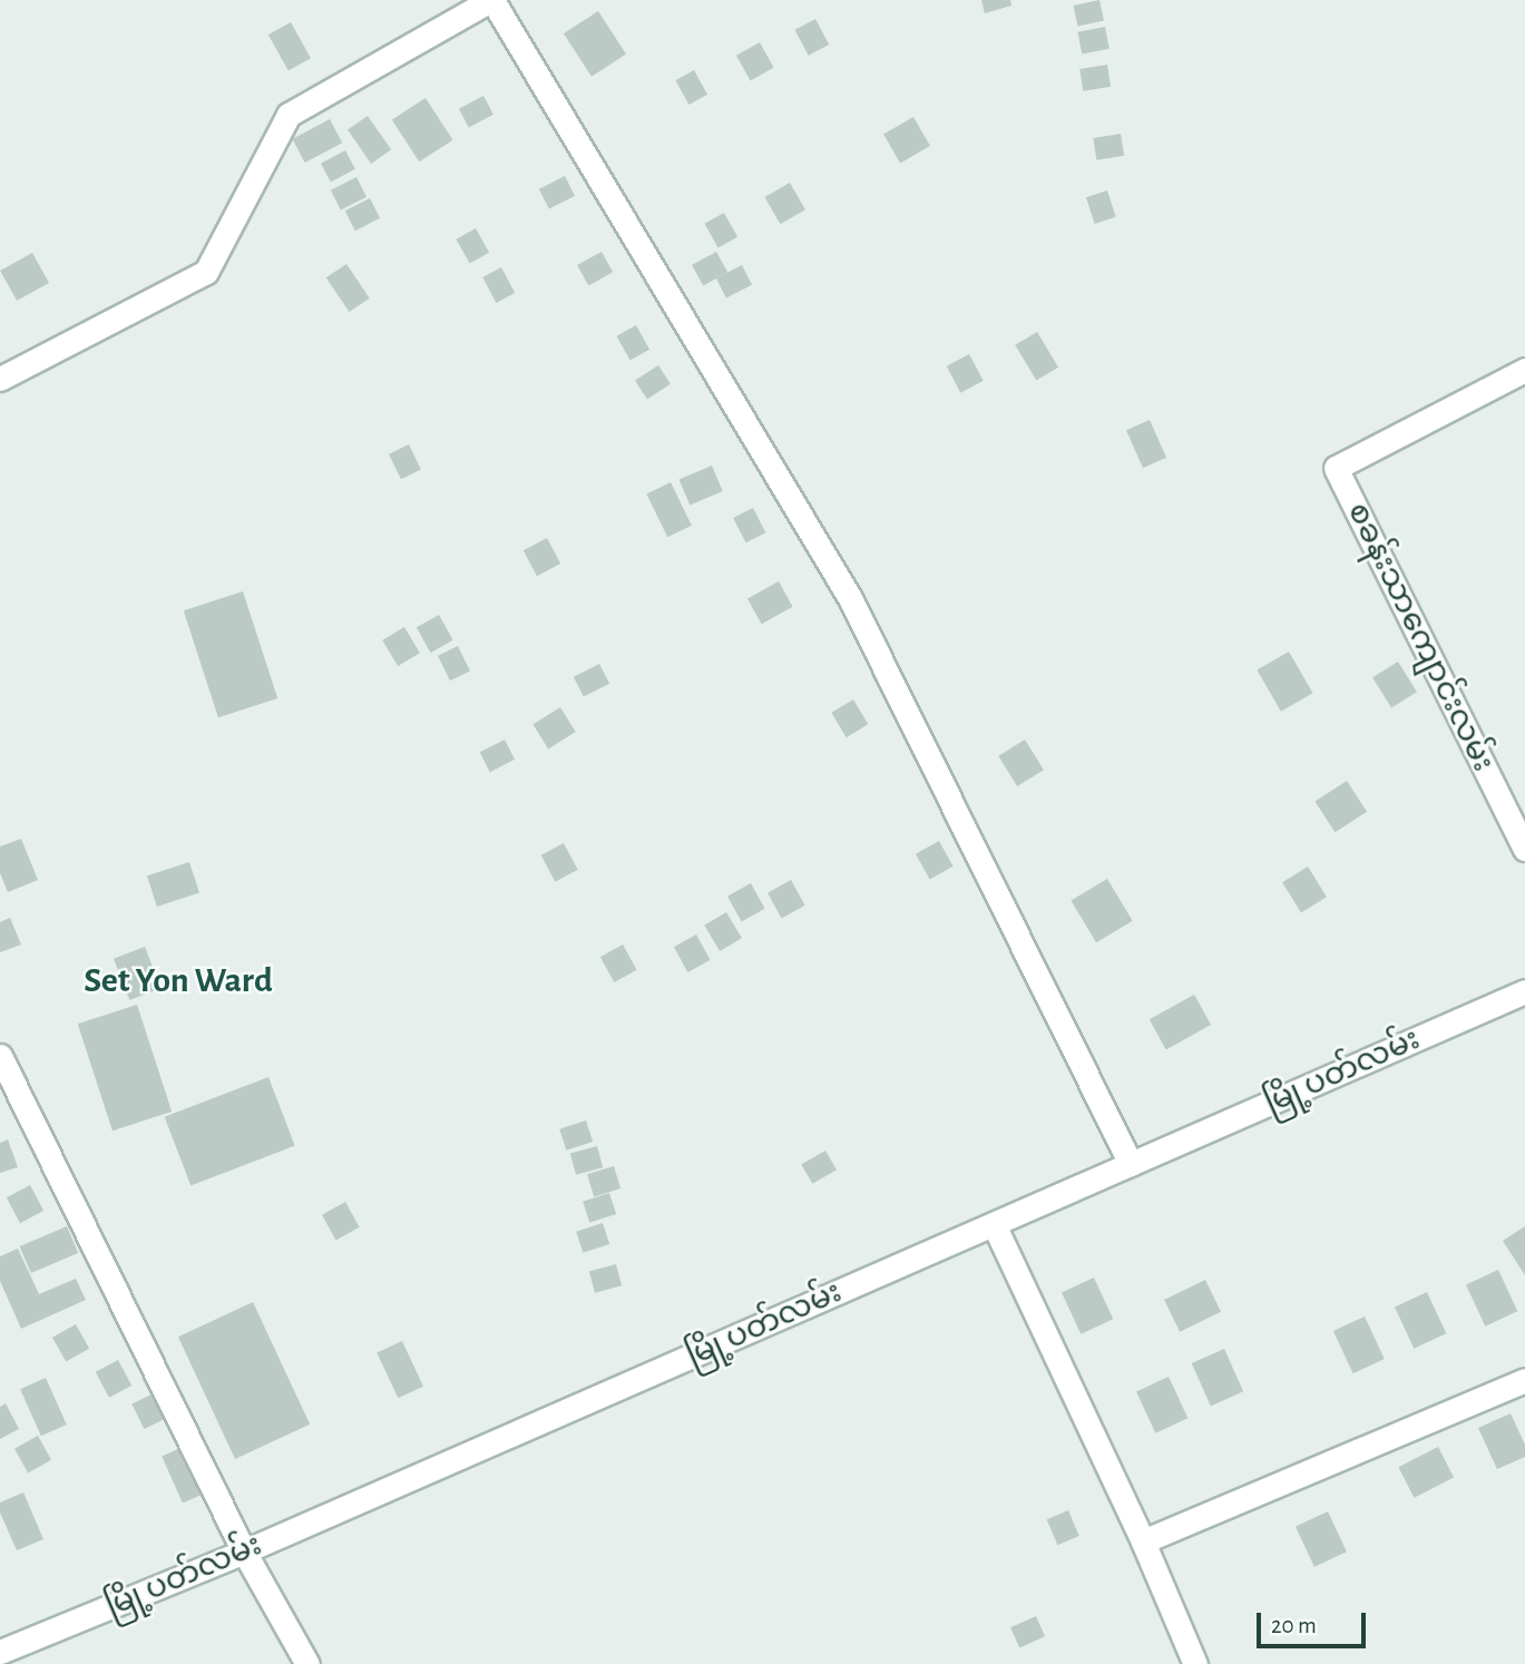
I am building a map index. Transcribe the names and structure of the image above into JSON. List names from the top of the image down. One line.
{"streets":{"street":["စခန်းသာကျောင်းလမ်း","မြို့ပတ်လမ်း"]},"districts":["Set Yon Ward"],"scale_bar":"20 m"}
